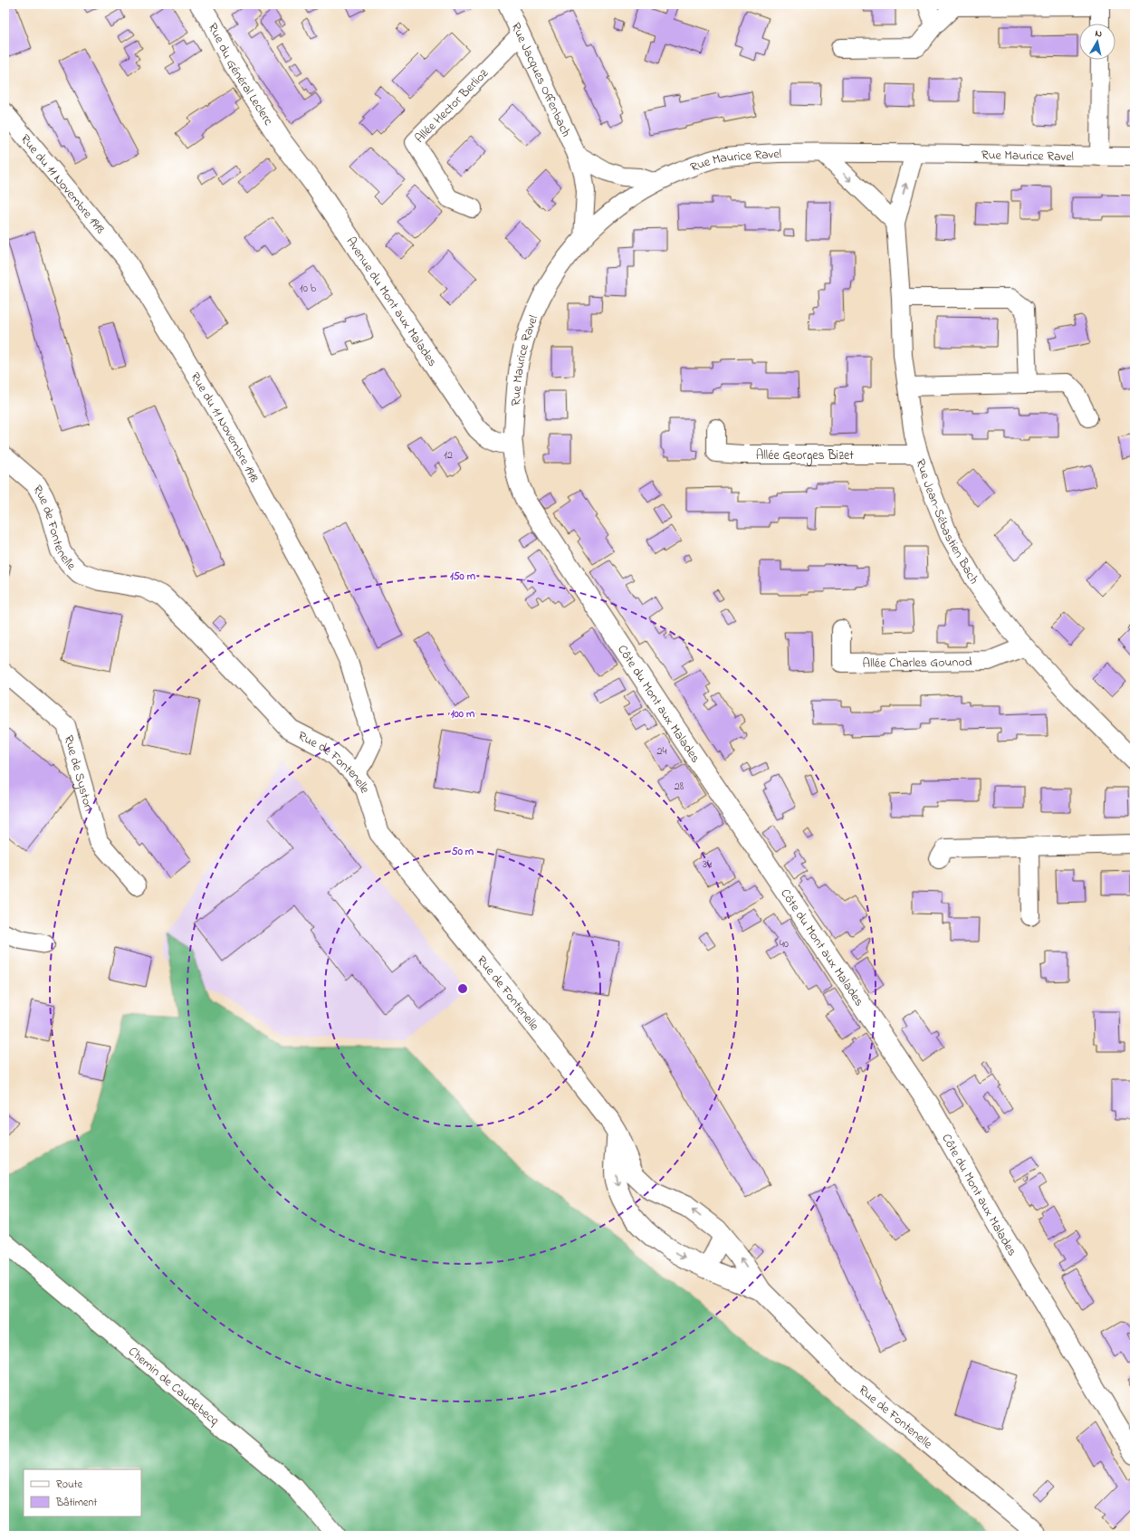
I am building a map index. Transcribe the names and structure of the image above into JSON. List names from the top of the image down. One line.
{"streets":{"street":["Rue du Général Leclerc","Rue Jacques Offenbach","Allée Hector Berlioz","Rue Maurice Ravel","Rue du 11 Novembre 1918","Avenue du Mont aux Malades","Allée Georges Bizet","Rue Jean-Sébastien Bach","Rue de Fontenelle","Allée Charles Gounod","Côte du Mont aux Malades","Rue de Syston","Chemin de Caudebecq"]},"crossings":[["Rue du Général Leclerc","Avenue du Mont aux Malades"],["Rue Jacques Offenbach","Allée Hector Berlioz"],["Rue Jacques Offenbach","Rue Maurice Ravel"],["Rue Maurice Ravel","Avenue du Mont aux Malades"],["Rue Maurice Ravel","Rue Jean-Sébastien Bach"],["Rue Maurice Ravel","Côte du Mont aux Malades"],["Rue du 11 Novembre 1918","Rue de Fontenelle"],["Avenue du Mont aux Malades","Côte du Mont aux Malades"],["Allée Georges Bizet","Rue Jean-Sébastien Bach"],["Rue Jean-Sébastien Bach","Allée Charles Gounod"]],"house_numbers":["10 b","12","24","28","34","40"],"legend":["Route","Bâtiment"],"north":"top","rings":["150 m","100 m","50 m"]}
